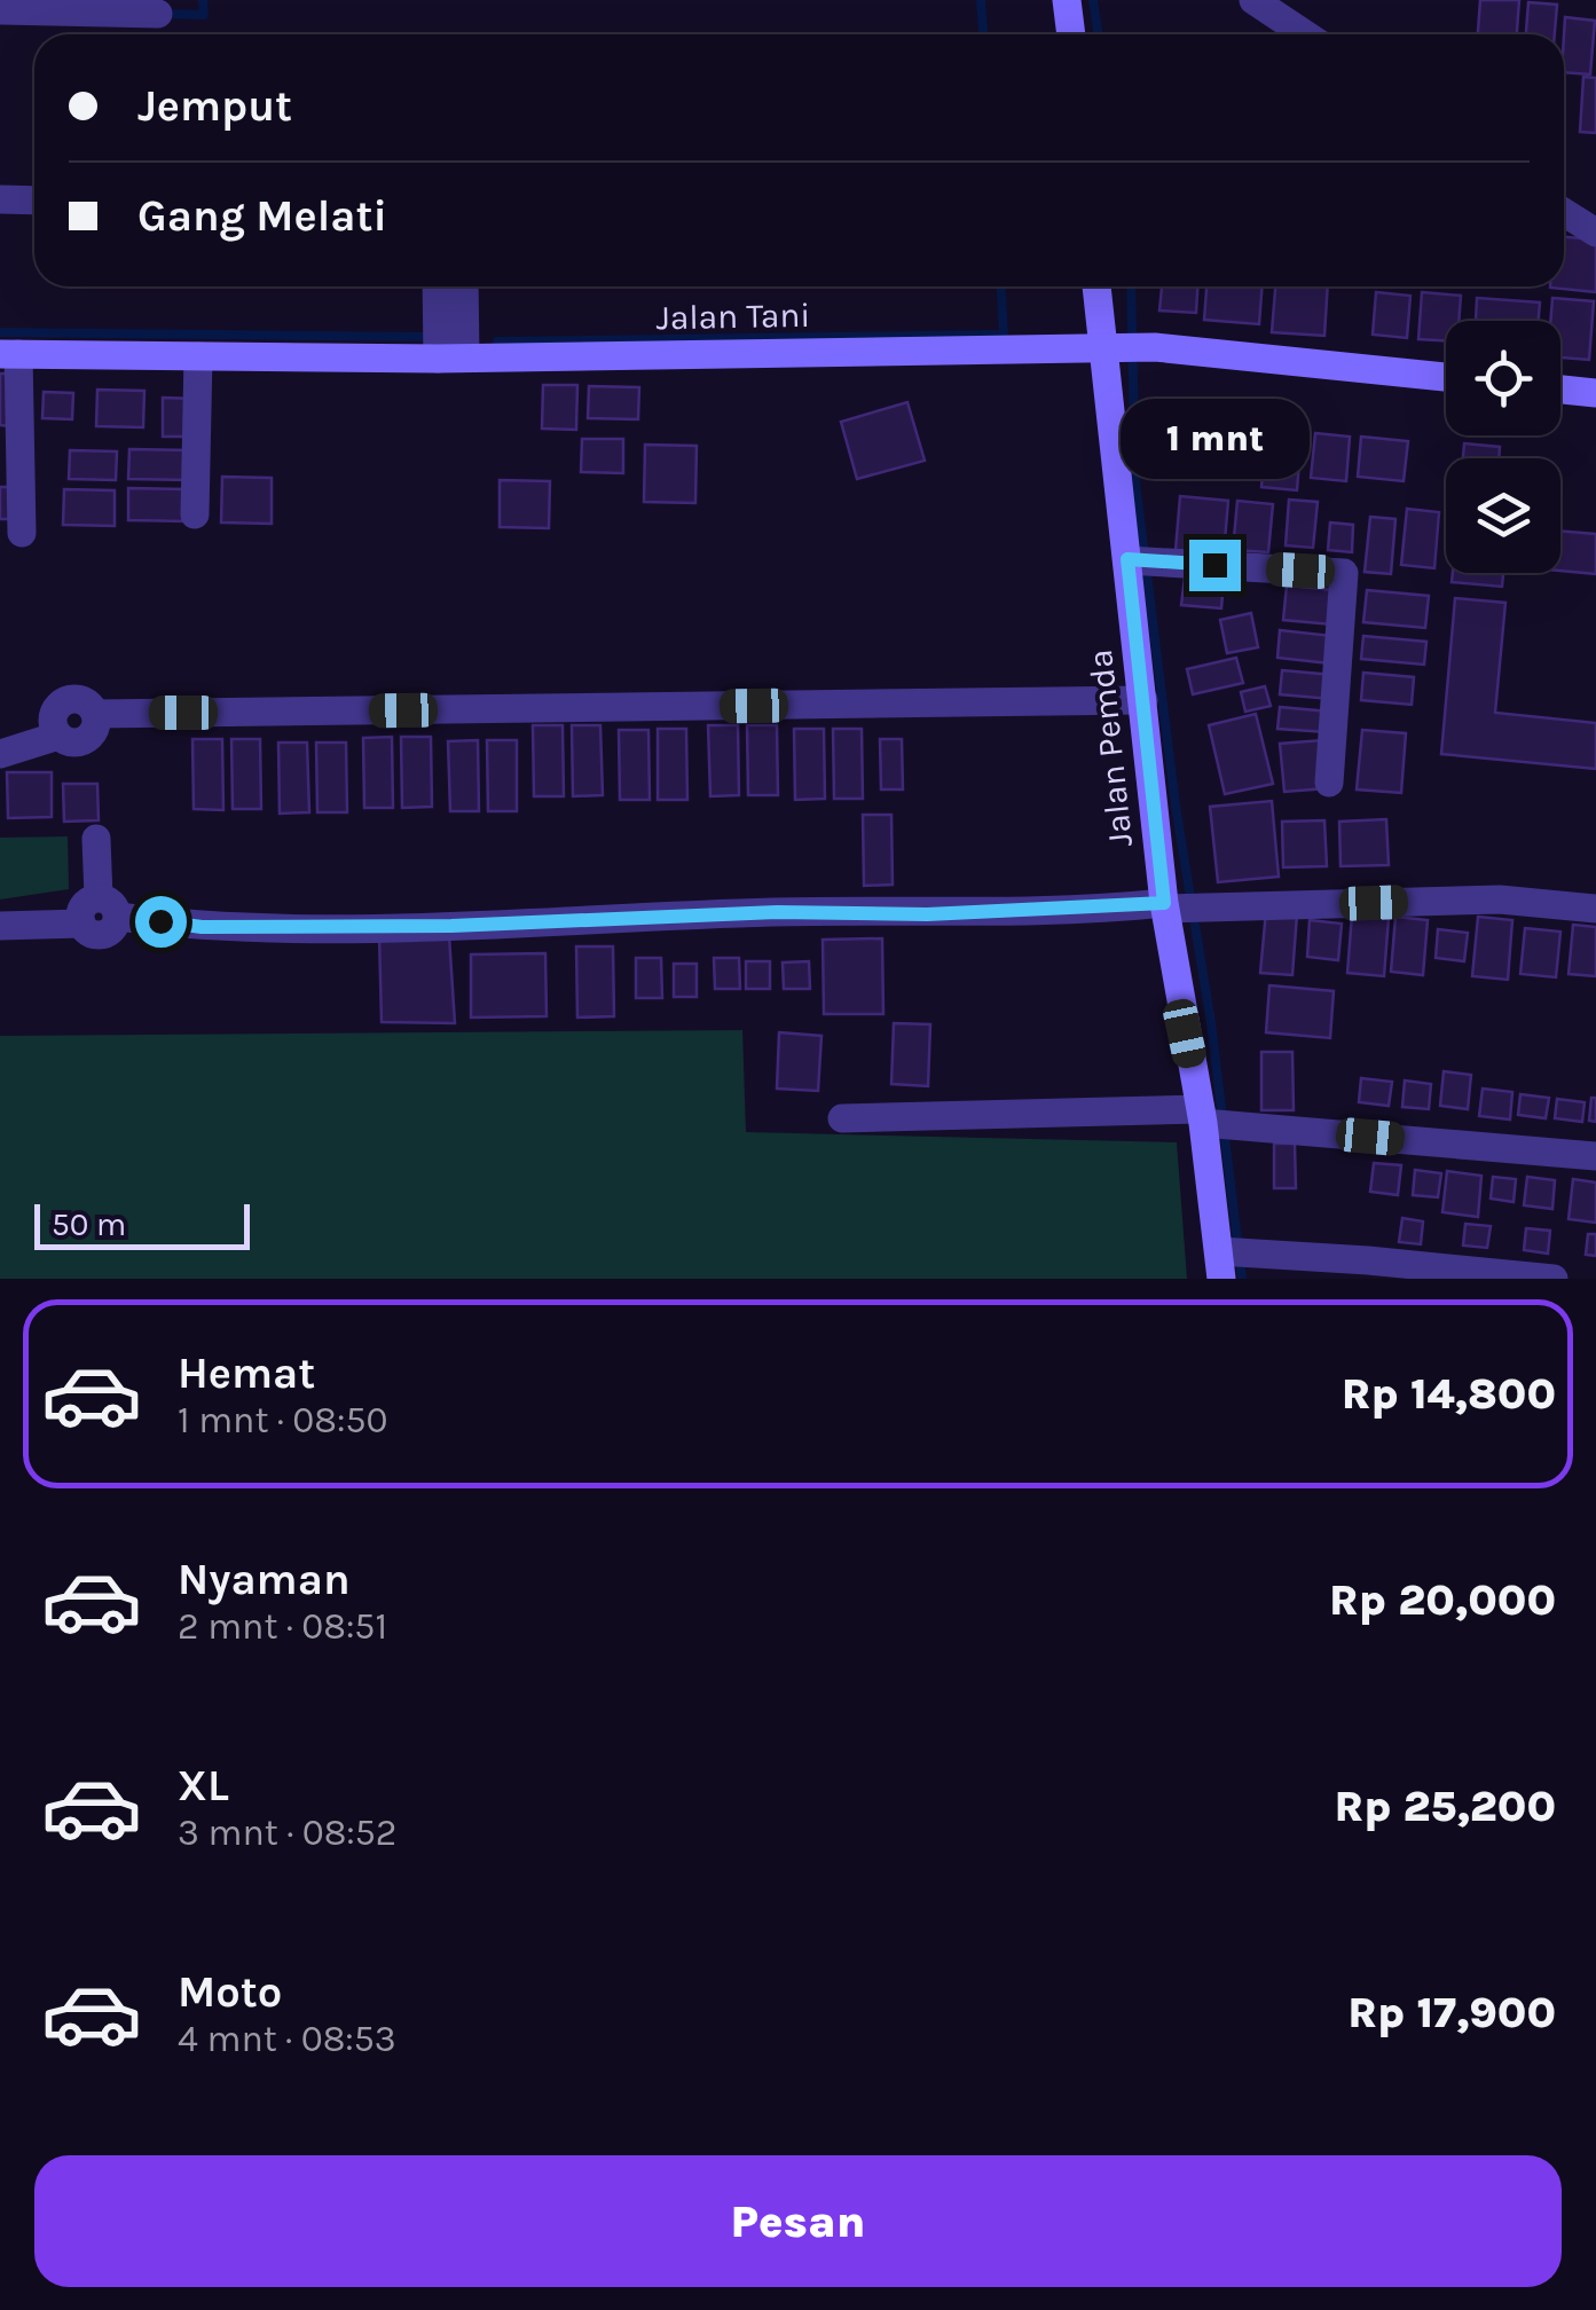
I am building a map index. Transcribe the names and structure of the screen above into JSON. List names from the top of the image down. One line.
{"streets":{"street":["Jalan Tani","Jalan Pemda"]},"crossings":[["Jalan Tani","Jalan Pemda"]],"scale_bar":"50 m","page":{"banner":["Jemput","Gang Melati"],"bubble":"1 mnt","scale":"50 m","list":[{"name":"Hemat","note":"1 mnt · 08:50","value":"Rp 14,800"},{"name":"Nyaman","note":"2 mnt · 08:51","value":"Rp 20,000"},{"name":"XL","note":"3 mnt · 08:52","value":"Rp 25,200"},{"name":"Moto","note":"4 mnt · 08:53","value":"Rp 17,900"}],"buttons":"Pesan"}}
